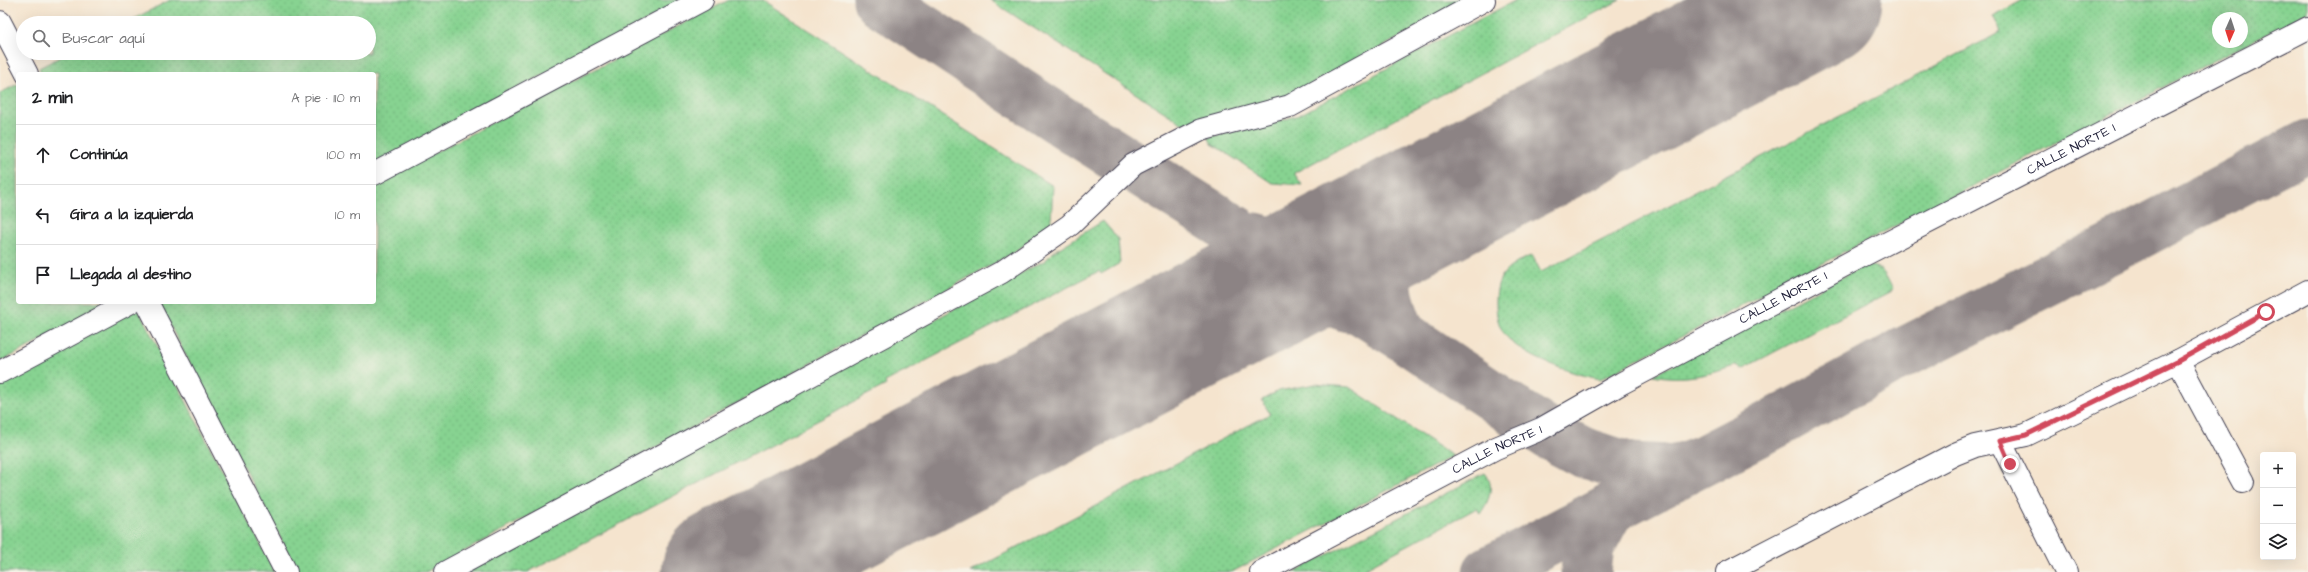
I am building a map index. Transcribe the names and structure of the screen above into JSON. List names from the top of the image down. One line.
{"streets":{"lane":["CALLE NORTE 1"]},"north":"bottom","page":{"search":"Buscar aquí","heading":["2 min","A pie · 110 m"],"list":[["Continúa","100 m"],["Gira a la izquierda","10 m"],"Llegada al destino"],"map_buttons":["+","−"]}}
